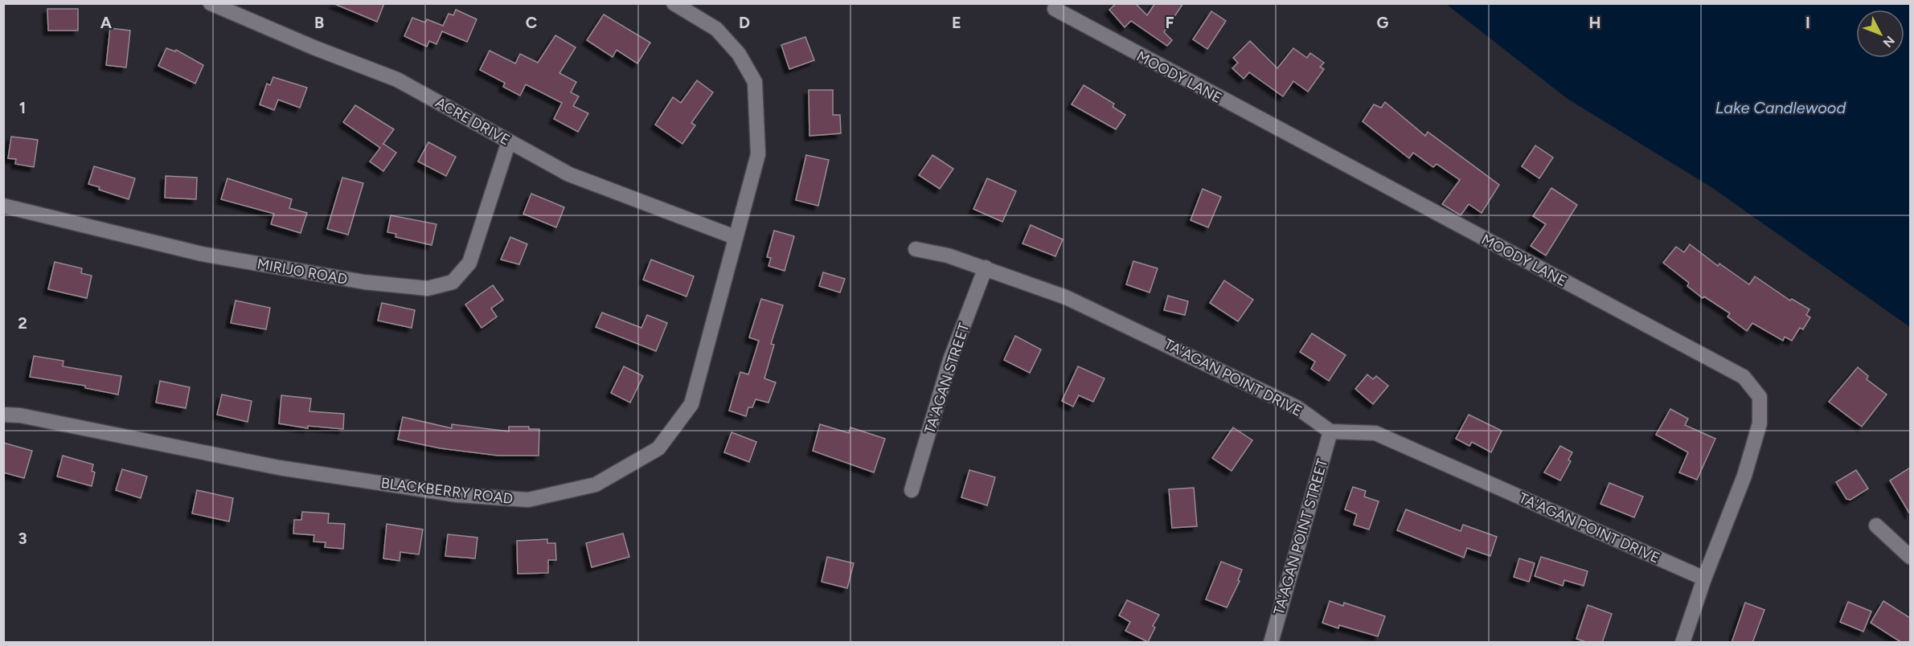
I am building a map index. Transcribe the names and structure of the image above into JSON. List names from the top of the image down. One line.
{"streets":{"street":["MOODY LANE","ACRE DRIVE","MIRIJO ROAD","TA'AGAN POINT DRIVE","TA'AGAN STREET","BLACKBERRY ROAD","TA'AGAN POINT STREET"]},"crossings":[["MOODY LANE","TA'AGAN POINT DRIVE"],["ACRE DRIVE","MIRIJO ROAD"],["ACRE DRIVE","BLACKBERRY ROAD"],["TA'AGAN POINT DRIVE","TA'AGAN STREET"],["TA'AGAN POINT DRIVE","TA'AGAN POINT STREET"]],"water":["Lake Candlewood"],"north":"bottom right","grid":{"columns":["A","B","C","D","E","F","G","H","I"],"rows":["1","2","3"]}}
